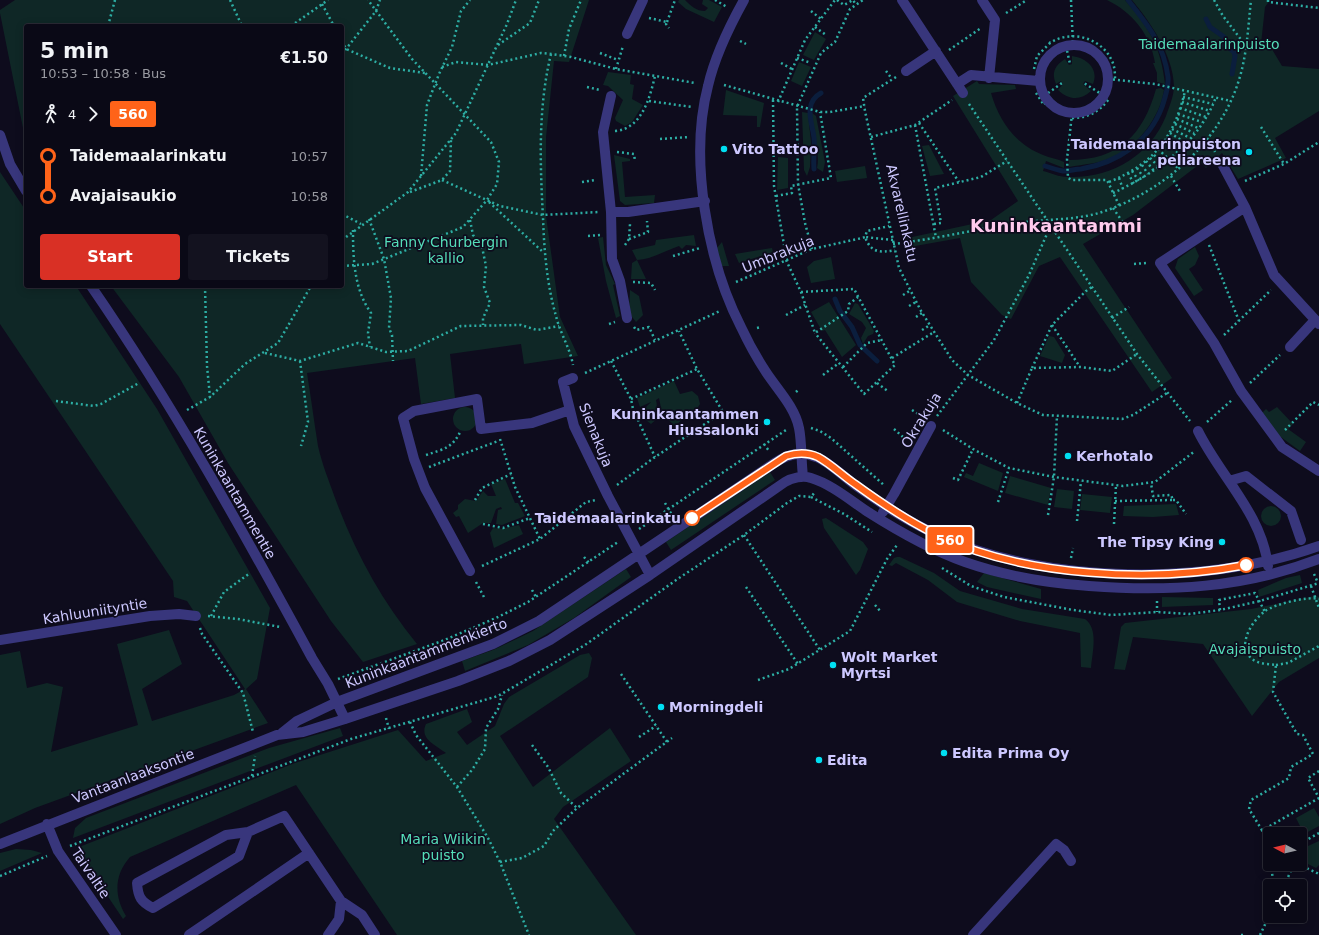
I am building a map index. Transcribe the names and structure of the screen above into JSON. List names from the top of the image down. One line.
{"streets":{"street":["Okrakuja","Sienakuja","Kuninkaantammentie","Kahluuniityntie","Kuninkaantammenkierto","Vantaanlaaksontie","Taivaltie"],"path":["Akvarellinkatu","Umbrakuja"]},"crossings":[["Akvarellinkatu","Umbrakuja"],["Akvarellinkatu","Okrakuja"],["Sienakuja","Kuninkaantammenkierto"],["Kuninkaantammentie","Kuninkaantammenkierto"],["Kuninkaantammenkierto","Vantaanlaaksontie"],["Vantaanlaaksontie","Taivaltie"]],"districts":["Kuninkaantammi"],"parks":["Taidemaalarinpuisto","Fanny Churbergin kallio","Avajaispuisto","Maria Wiikin puisto"],"places":["Vito Tattoo","Taidemaalarinpuiston peliareena","Kuninkaantammen Hiussalonki","Kerhotalo","Taidemaalarinkatu","The Tipsy King","Wolt Market Myrtsi","Morningdeli","Edita Prima Oy","Edita"],"lines":["bus line 560"],"north":"left","page":{"on_map":"560","heading":["5 min","10:53 – 10:58 · Bus","€1.50"],"legs":["4","560"],"list":[{"name":"Taidemaalarinkatu","value":"10:57"},{"name":"Avajaisaukio","value":"10:58"}],"buttons":["Start","Tickets"]}}
